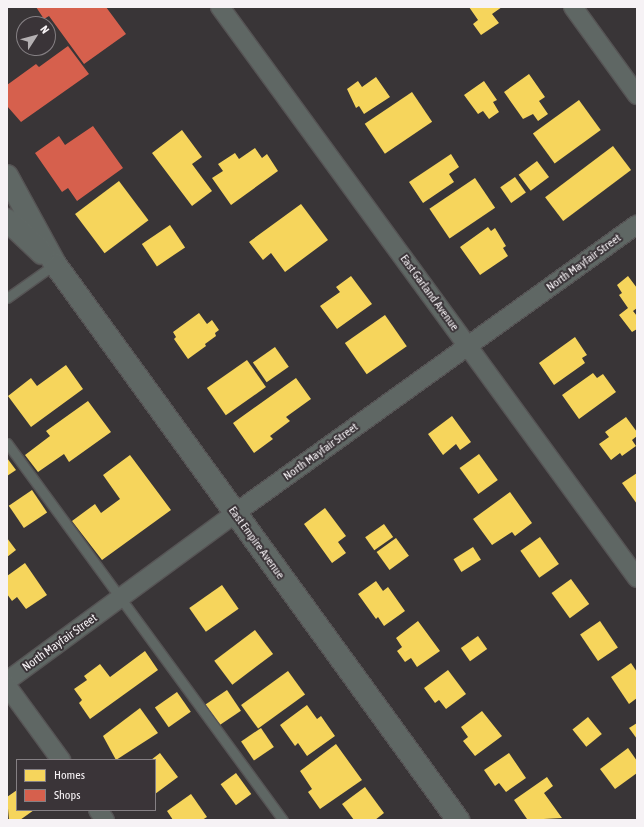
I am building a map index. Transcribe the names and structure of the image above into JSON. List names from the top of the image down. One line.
{"streets":{"street":["North Mayfair Street","East Garland Avenue","East Empire Avenue"]},"crossings":[["North Mayfair Street","East Garland Avenue"],["North Mayfair Street","East Empire Avenue"]],"legend":["Homes","Shops"],"north":"top right"}
